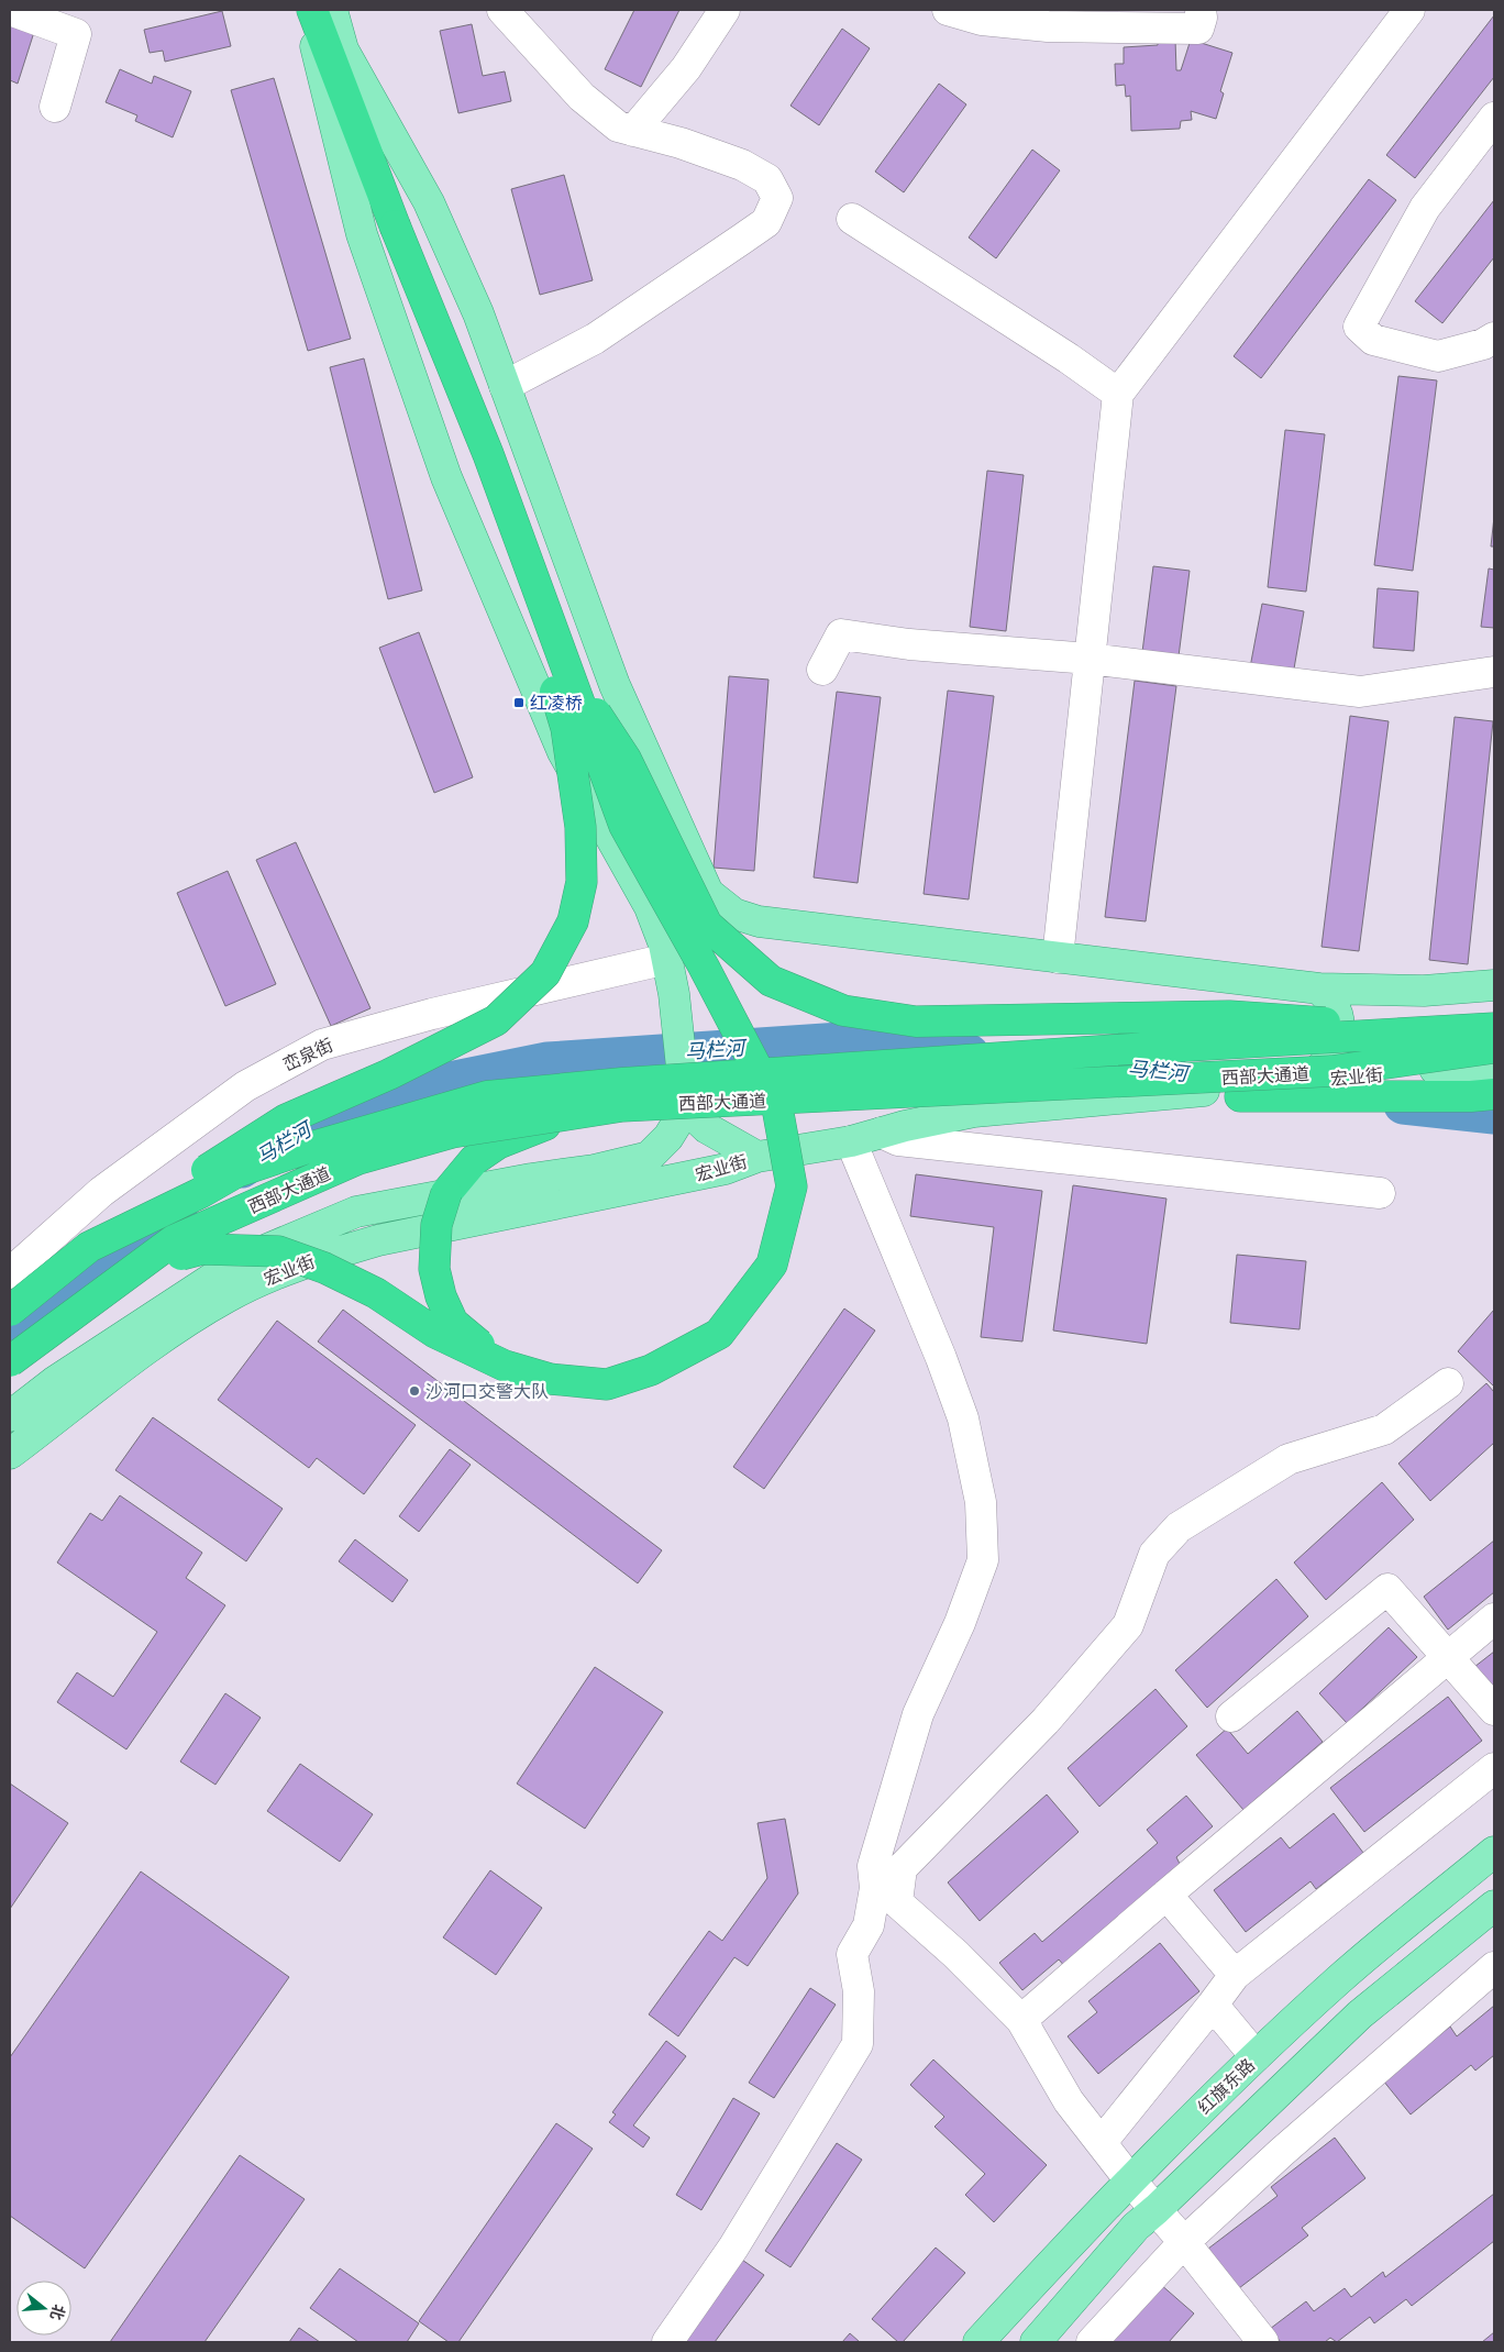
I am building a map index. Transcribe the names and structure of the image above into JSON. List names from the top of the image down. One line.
{"streets":{"highway":["西部大通道"],"main road":["宏业街","红旗东路"],"street":["峦泉街"]},"water":["马栏河"],"places":{"transit":["红凌桥"],"other":["沙河口交警大队"]},"north":"right"}
